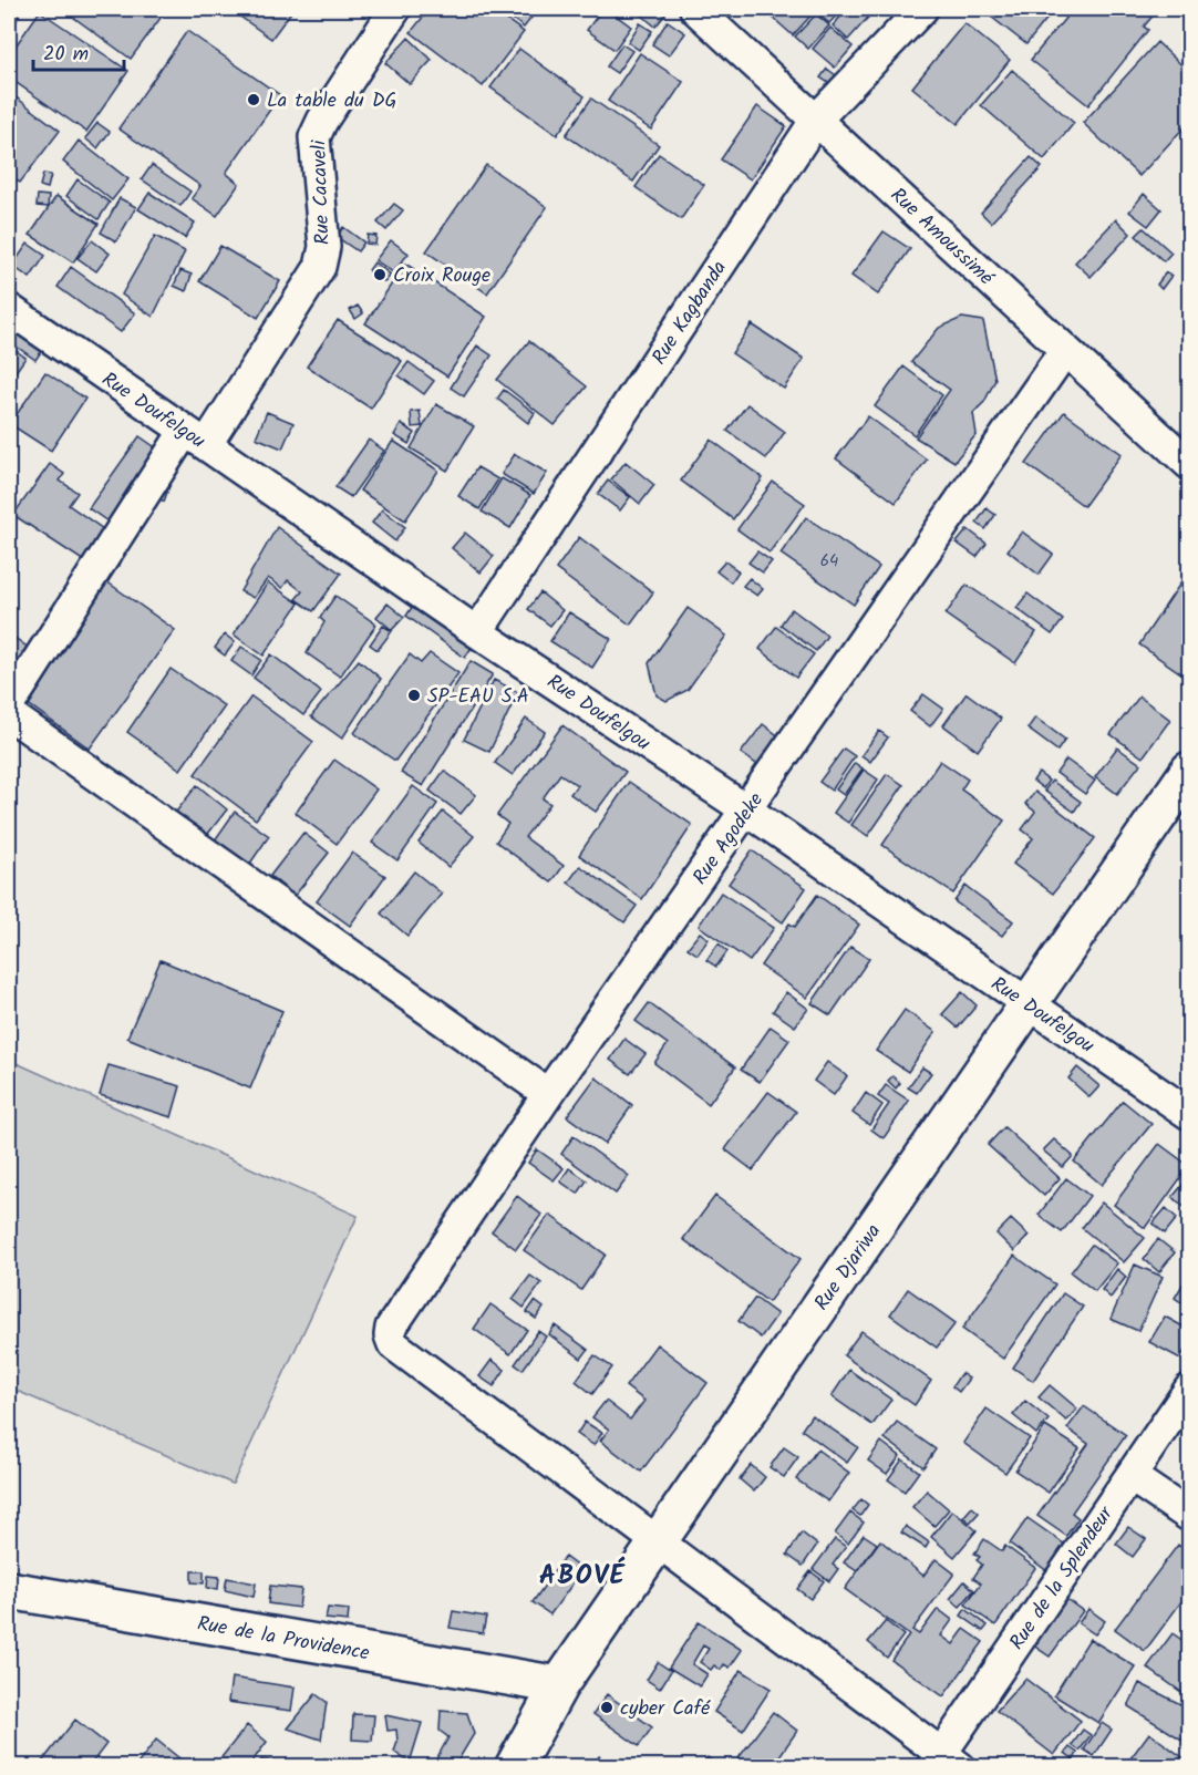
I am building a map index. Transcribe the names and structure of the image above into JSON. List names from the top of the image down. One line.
{"streets":{"street":["Rue Cacaveli","Rue Amoussimé","Rue Kagbanda","Rue Doufelgou","Rue Agodeke","Rue Djariwa","Rue de la Splendeur","Rue de la Providence"]},"crossings":[["Rue Cacaveli","Rue Doufelgou"],["Rue Amoussimé","Rue Kagbanda"],["Rue Amoussimé","Rue Agodeke"],["Rue Kagbanda","Rue Doufelgou"],["Rue Doufelgou","Rue Agodeke"],["Rue Doufelgou","Rue Djariwa"],["Rue Agodeke","Rue Djariwa"],["Rue Djariwa","Rue de la Providence"]],"districts":["ABOVÉ"],"places":["La table du DG","Croix Rouge","SP-EAU S.A","cyber Café"],"house_numbers":["64"],"scale_bar":"20 m"}
